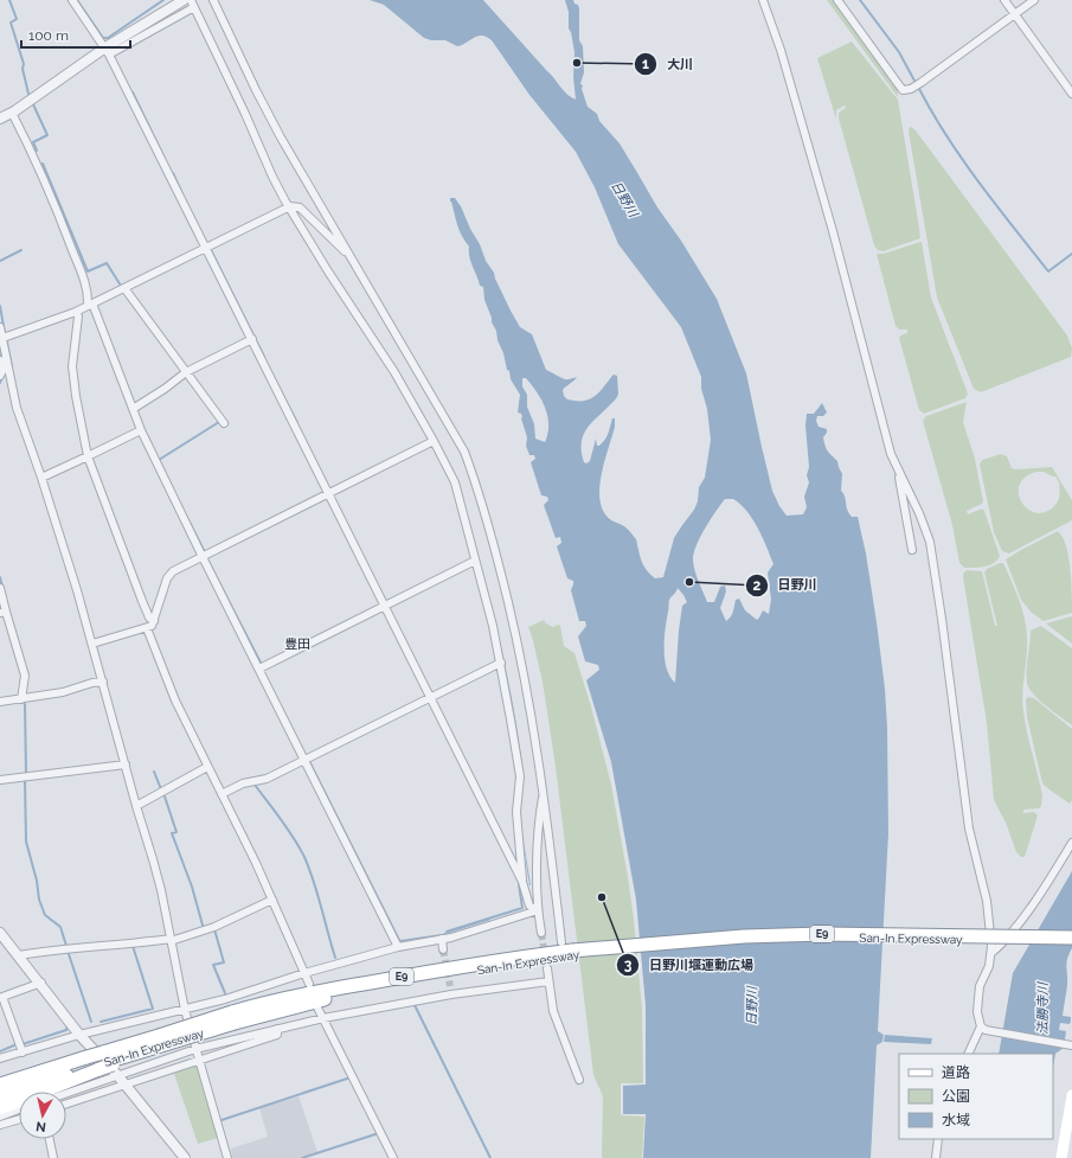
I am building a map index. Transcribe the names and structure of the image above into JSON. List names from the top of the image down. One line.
{"streets":{"highway":["E9","San-In Expressway"]},"districts":["豊田"],"water":["日野川","法勝寺川"],"places":["大川","日野川","日野川堰運動広場"],"legend":["道路","公園","水域"],"scale_bar":"100 m","north":"bottom"}
